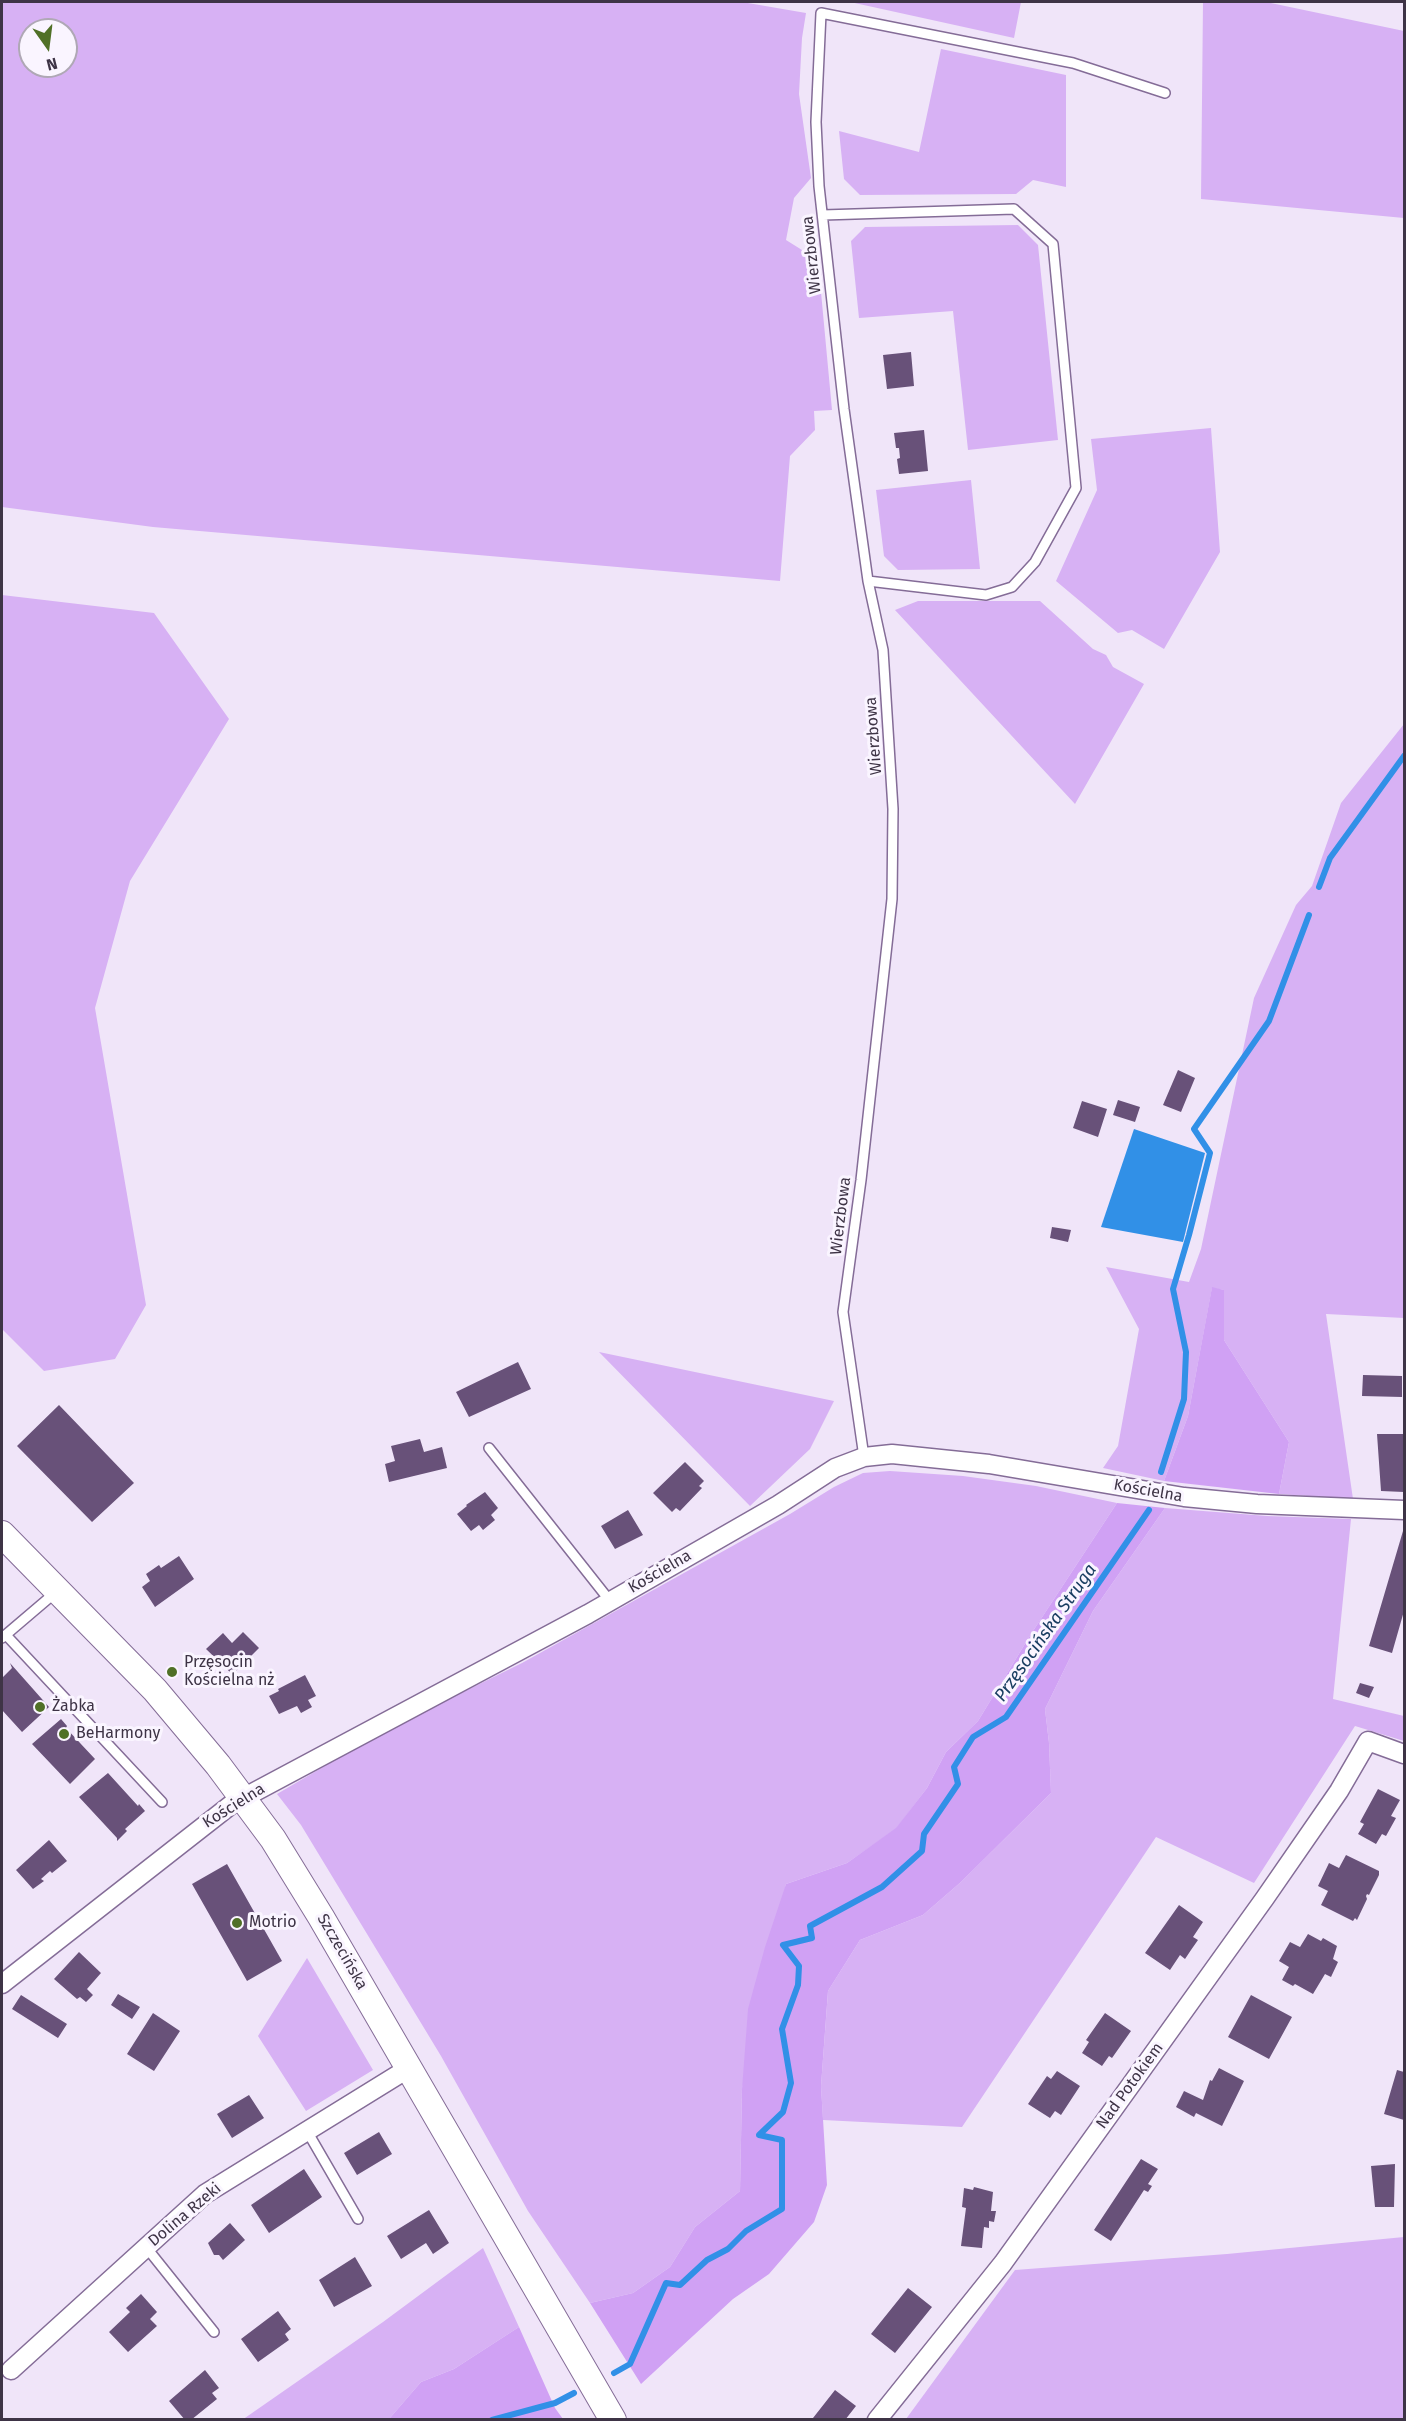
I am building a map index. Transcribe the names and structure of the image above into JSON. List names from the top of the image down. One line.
{"streets":{"street":["Kościelna","Szczecińska","Nad Potokiem","Dolina Rzeki"],"lane":["Wierzbowa"]},"crossings":[["Wierzbowa","Kościelna"],["Kościelna","Szczecińska"],["Szczecińska","Dolina Rzeki"]],"water":["Przęsocińska Struga"],"places":["Przęsocin Kościelna nż","Żabka","BeHarmony","Motrio"],"north":"bottom"}
